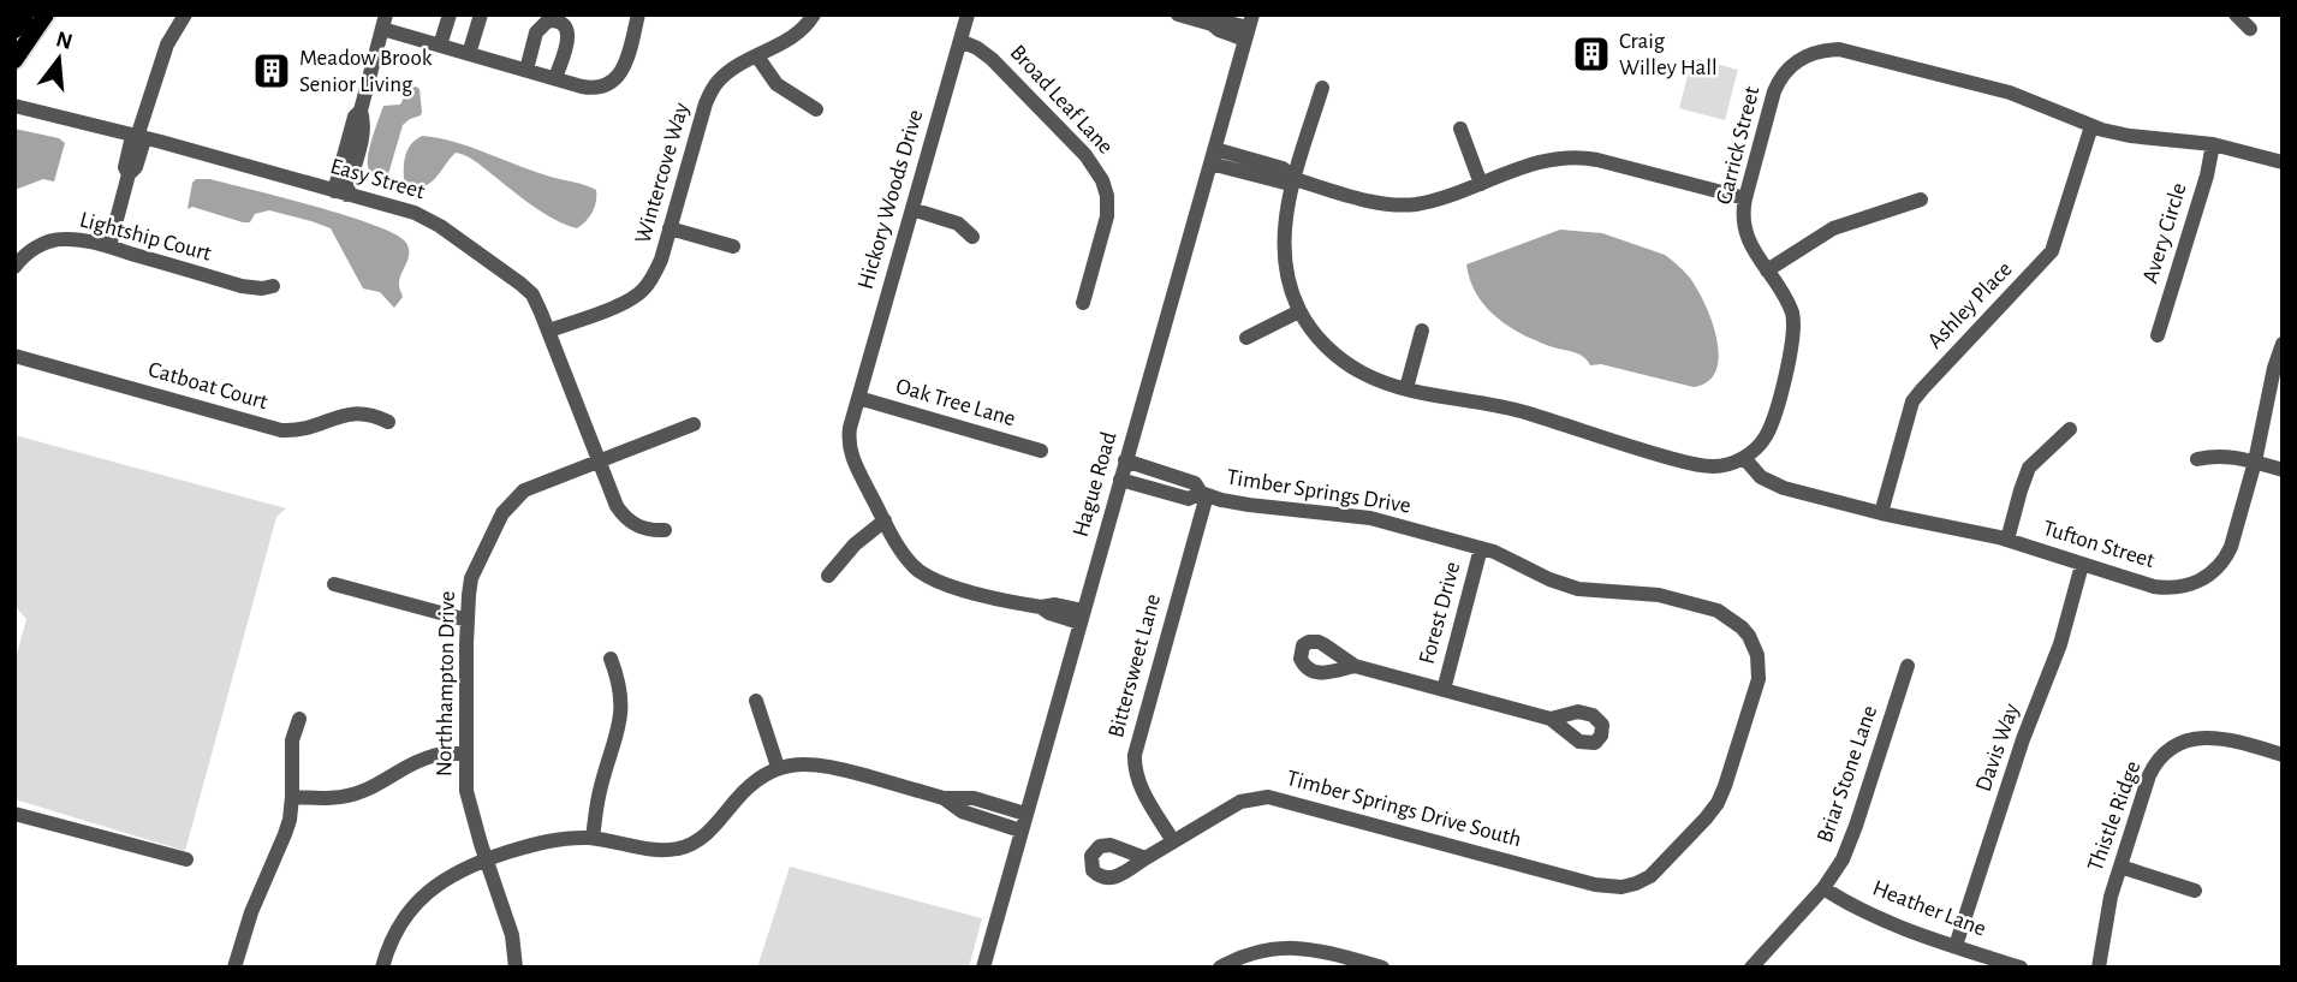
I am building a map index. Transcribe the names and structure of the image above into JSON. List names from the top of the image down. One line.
{"streets":{"street":["Broad Leaf Lane","Garrick Street","Wintercove Way","Easy Street","Hickory Woods Drive","Avery Circle","Lightship Court","Ashley Place","Catboat Court","Oak Tree Lane","Hague Road","Timber Springs Drive","Tufton Street","Forest Drive","Bittersweet Lane","Northhampton Drive","Davis Way","Briar Stone Lane","Timber Springs Drive South","Thistle Ridge","Heather Lane"]},"crossings":[["Broad Leaf Lane","Hickory Woods Drive"],["Garrick Street","Avery Circle"],["Garrick Street","Ashley Place"],["Garrick Street","Tufton Street"],["Wintercove Way","Easy Street"],["Easy Street","Northhampton Drive"],["Hickory Woods Drive","Oak Tree Lane"],["Hickory Woods Drive","Hague Road"],["Ashley Place","Tufton Street"],["Hague Road","Timber Springs Drive"],["Timber Springs Drive","Forest Drive"],["Timber Springs Drive","Bittersweet Lane"],["Timber Springs Drive","Timber Springs Drive South"],["Tufton Street","Davis Way"],["Bittersweet Lane","Timber Springs Drive South"],["Davis Way","Heather Lane"],["Briar Stone Lane","Heather Lane"]],"places":{"building":["Craig Willey Hall","Meadow Brook Senior Living"]},"north":"top"}
